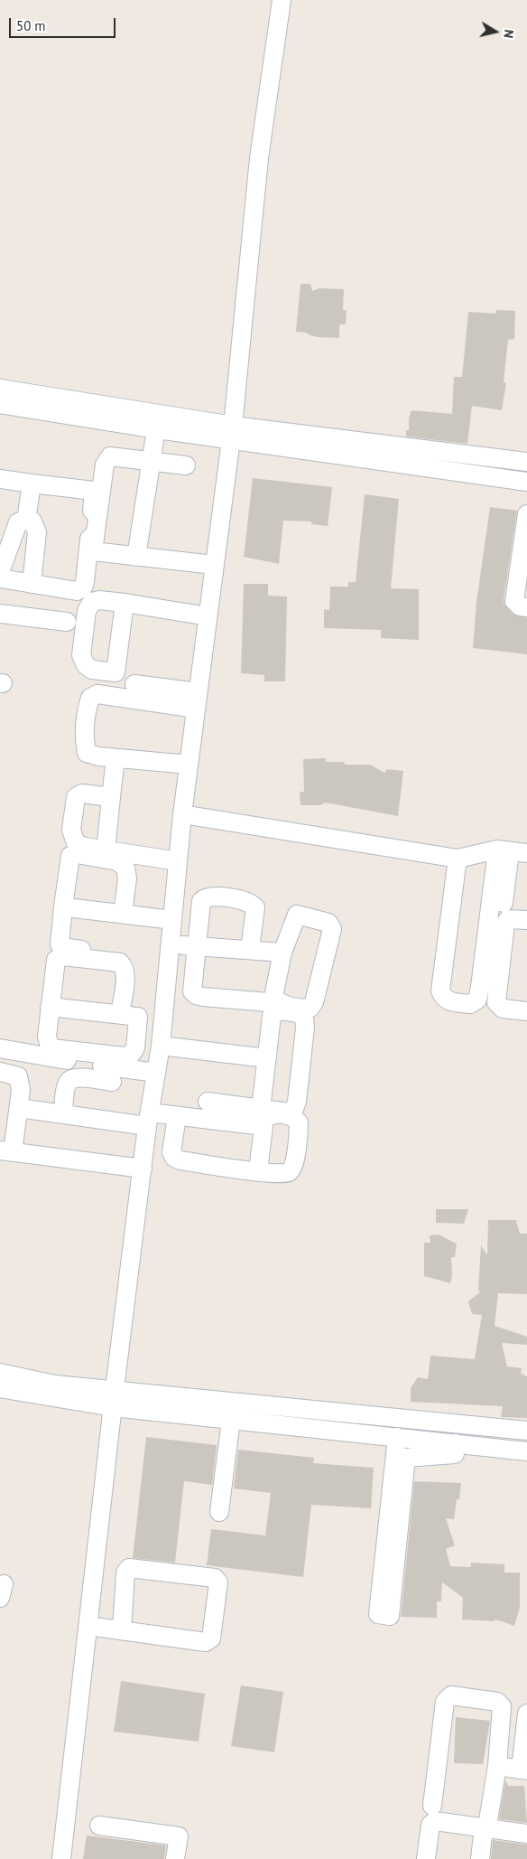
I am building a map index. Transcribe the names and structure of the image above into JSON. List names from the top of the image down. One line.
{"scale_bar":"50 m","north":"right"}
